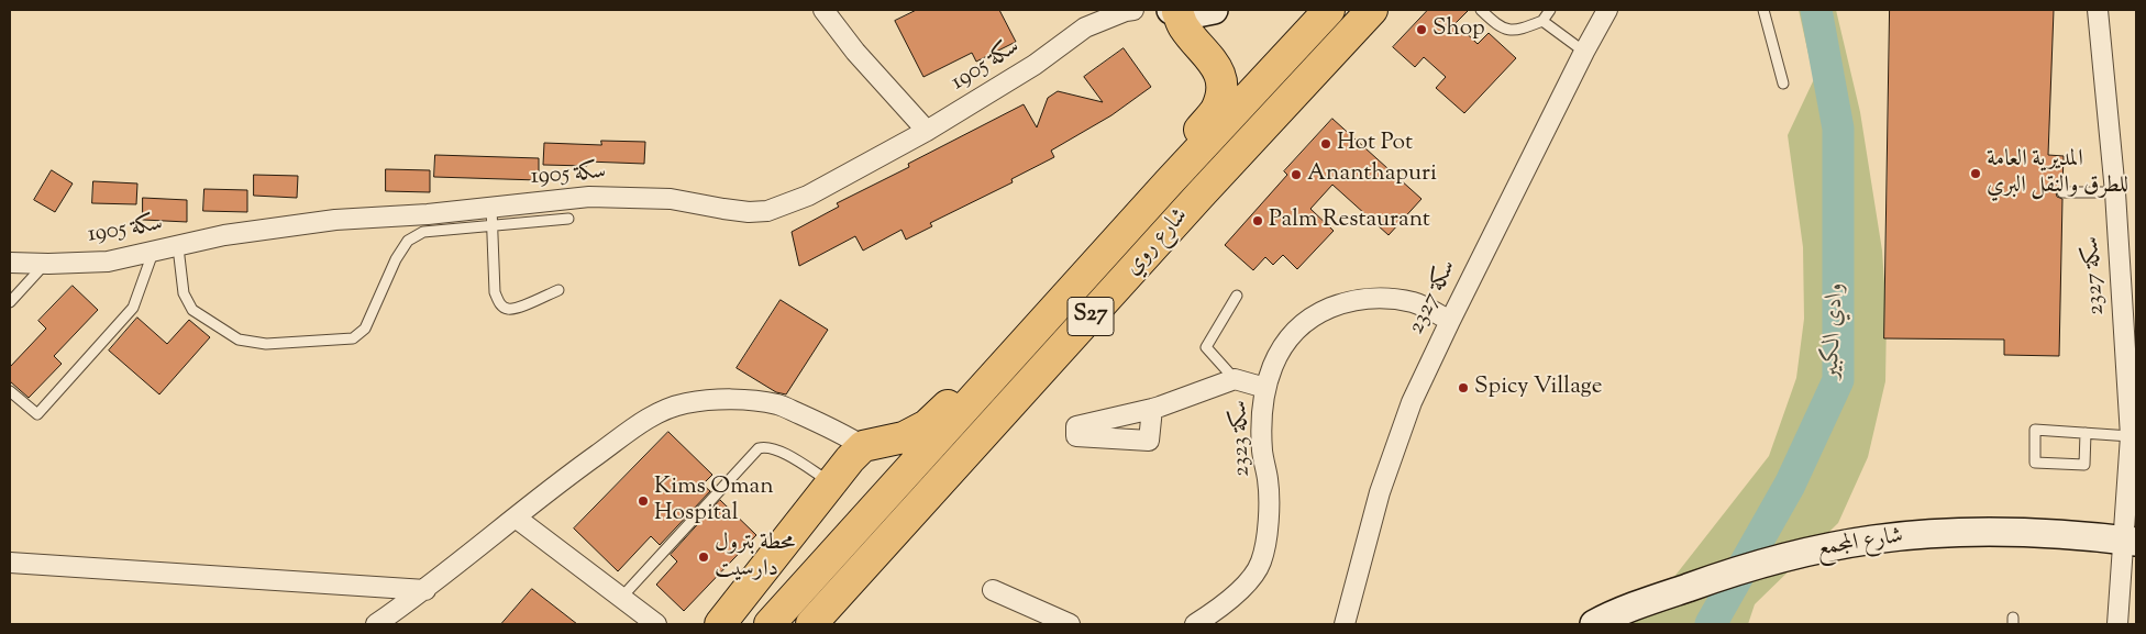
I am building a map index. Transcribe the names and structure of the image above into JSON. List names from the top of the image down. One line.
{"streets":{"main road":["شارع روي","S27"],"street":["سكة 1905","سكة 2327","سكة 2323","شارع المجمع"]},"crossings":[["سكة 2327","سكة 2323"],["سكة 2327","شارع المجمع"]],"water":["وادي الكبير"],"places":["Shop","Hot Pot","المديرية العامة للطرق والنقل البري","Ananthapuri","Palm Restaurant","Spicy Village","Kims Oman Hospital","محطة بترول دارسيت"]}
